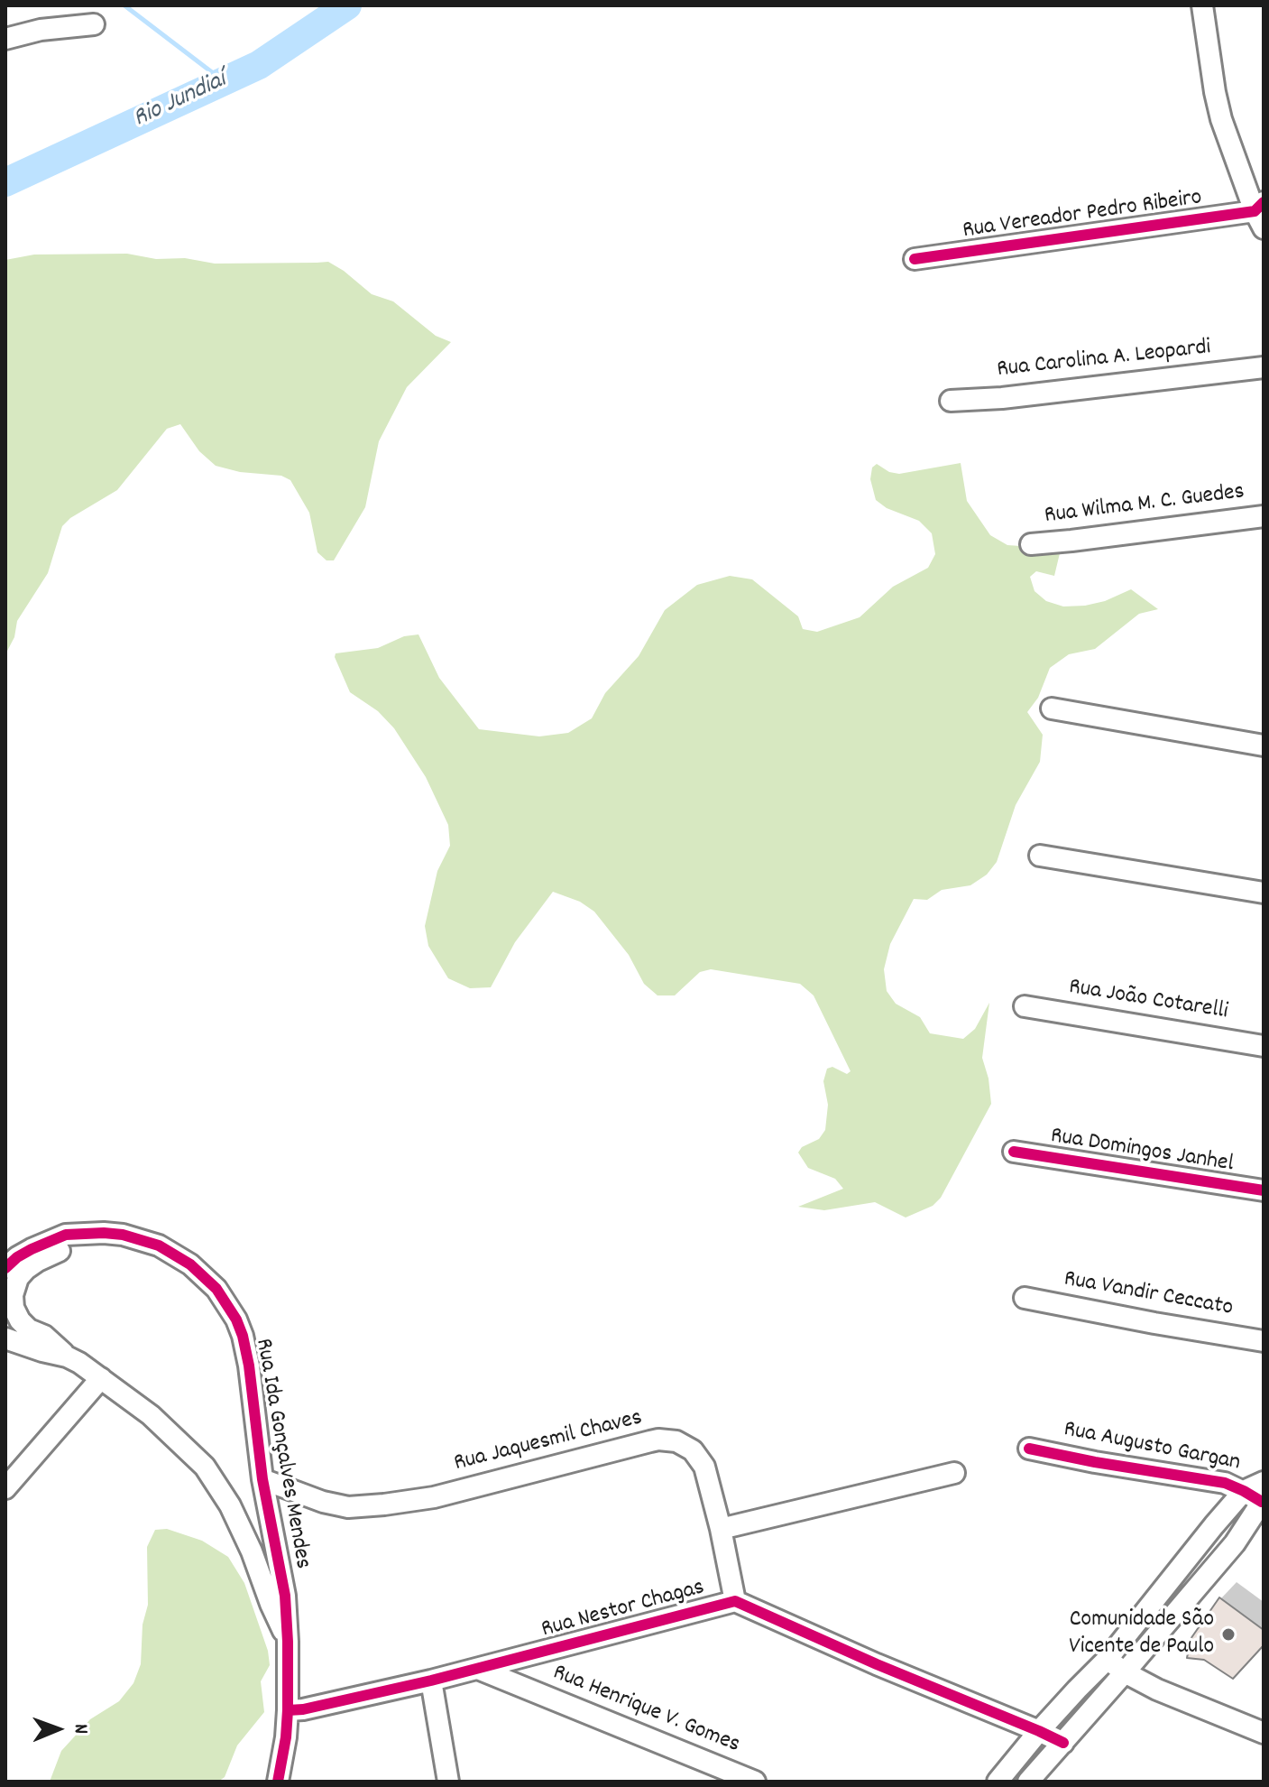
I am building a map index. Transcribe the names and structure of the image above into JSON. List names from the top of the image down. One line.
{"streets":{"street":["Rua Vereador Pedro Ribeiro","Rua Carolina A. Leopardi","Rua Wilma M. C. Guedes","Rua João Cotarelli","Rua Domingos Janhel","Rua Vandir Ceccato","Rua Jaquesmil Chaves","Rua Augusto Gargan","Rua Ida Gonçalves Mendes","Rua Nestor Chagas","Rua Henrique V. Gomes"]},"crossings":[["Rua Jaquesmil Chaves","Rua Ida Gonçalves Mendes"],["Rua Jaquesmil Chaves","Rua Nestor Chagas"],["Rua Ida Gonçalves Mendes","Rua Nestor Chagas"],["Rua Nestor Chagas","Rua Henrique V. Gomes"]],"water":["Rio Jundiaí"],"places":["Comunidade São Vicente de Paulo"],"north":"right"}
